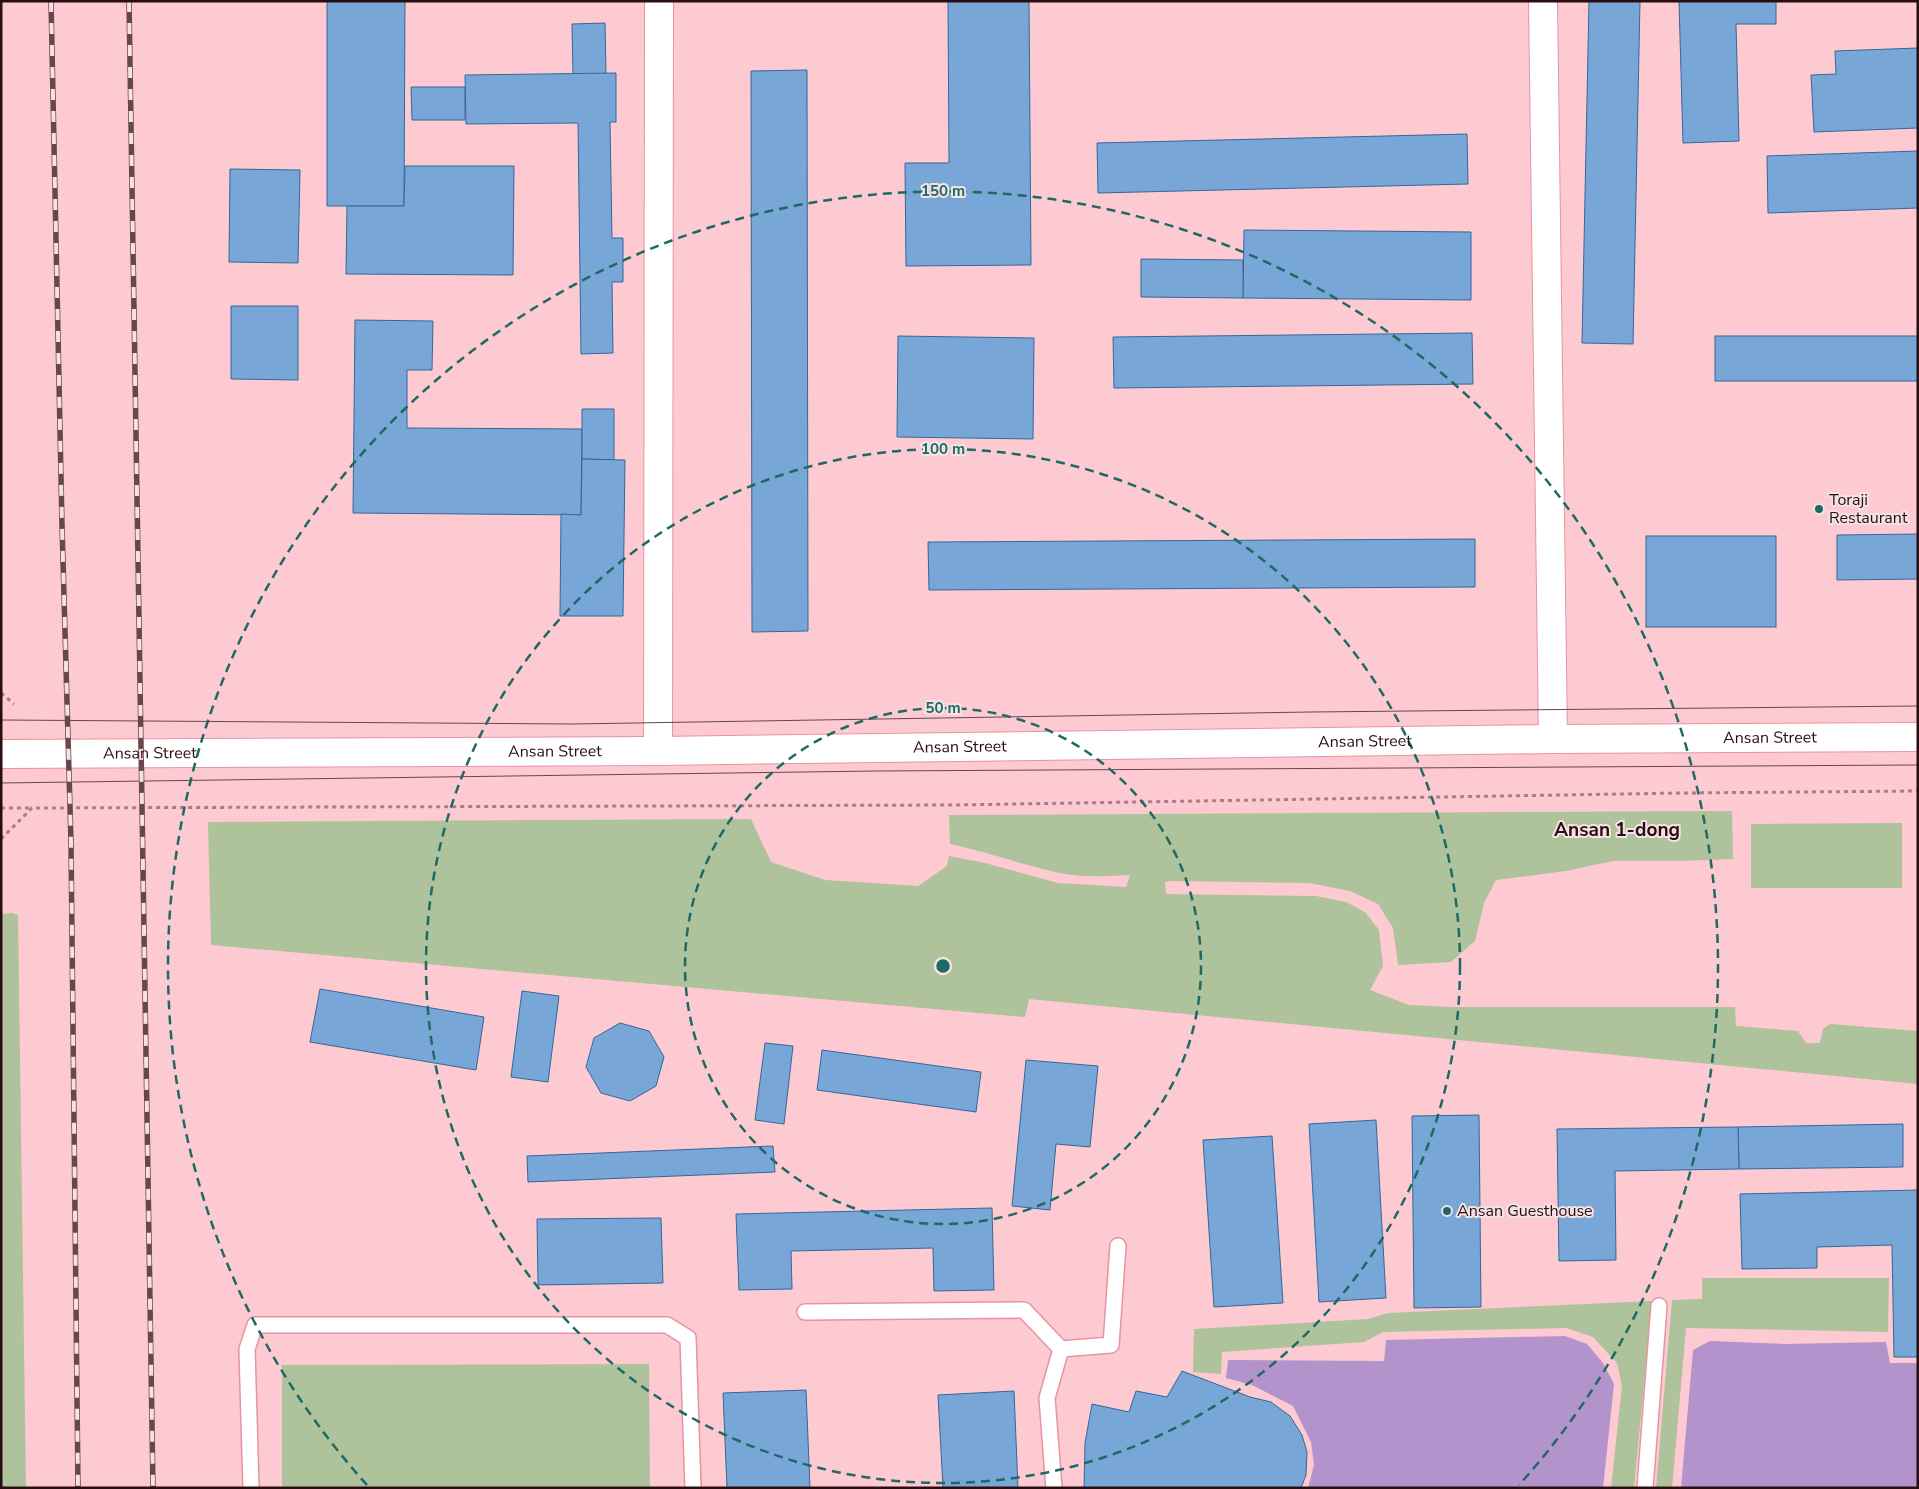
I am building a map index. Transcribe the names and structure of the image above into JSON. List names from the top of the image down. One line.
{"streets":{"main road":["Ansan Street"]},"districts":["Ansan 1-dong"],"places":["Toraji Restaurant","Ansan Guesthouse"],"rings":["150 m","100 m","50 m"]}
